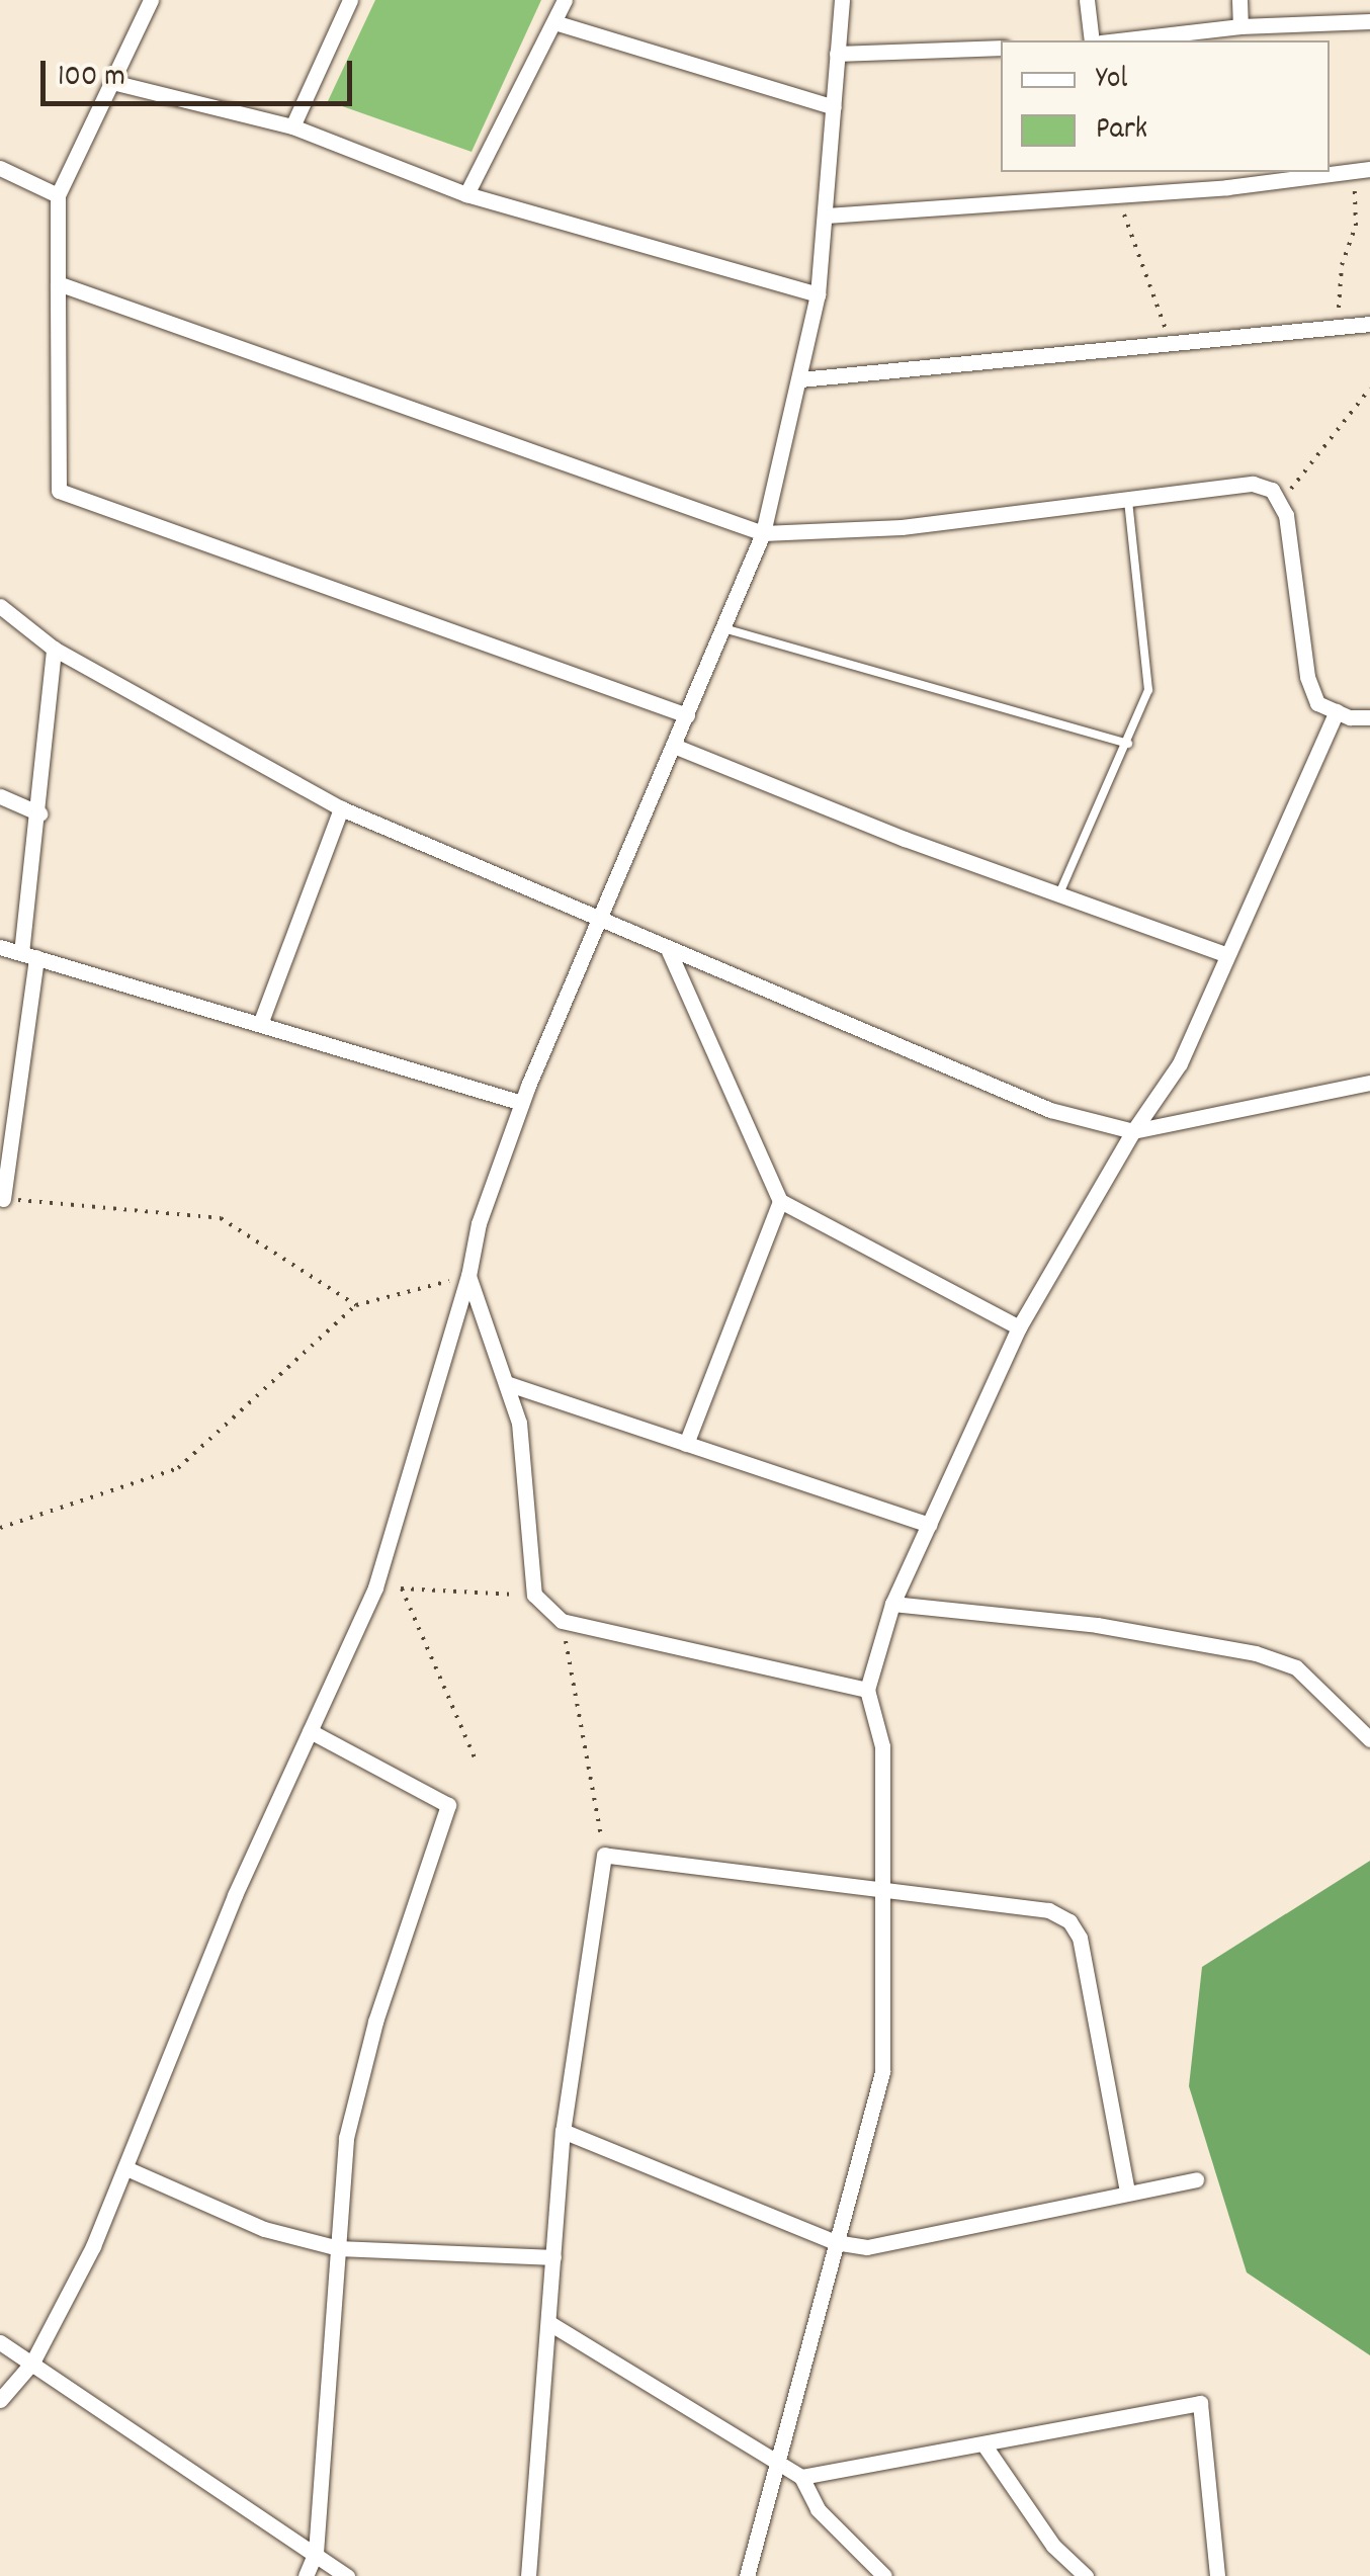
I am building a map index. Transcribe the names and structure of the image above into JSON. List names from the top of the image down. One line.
{"legend":["Yol","Park"],"scale_bar":"100 m"}
